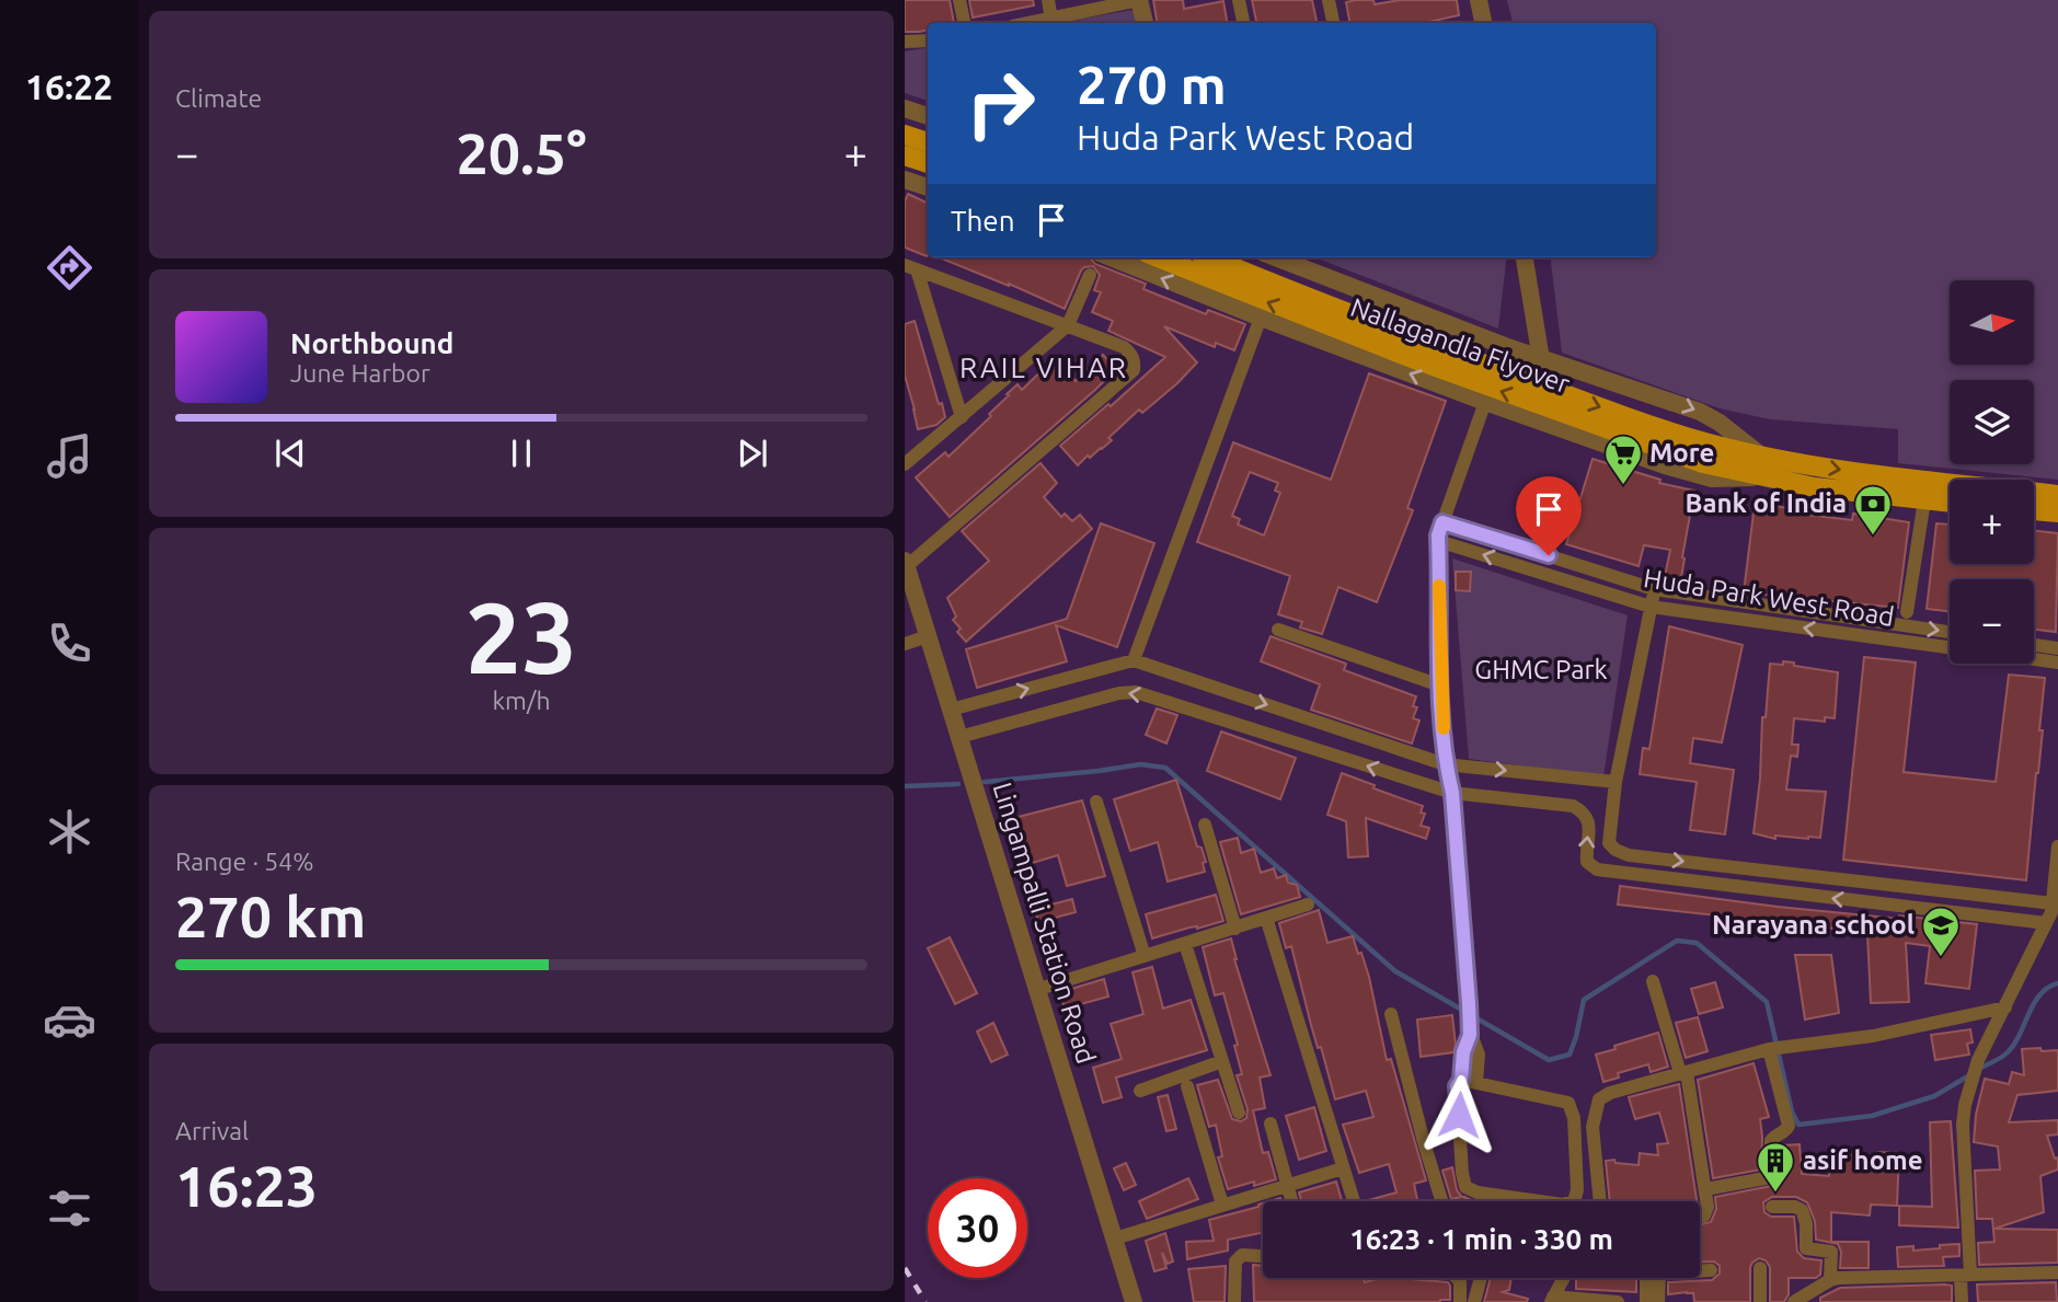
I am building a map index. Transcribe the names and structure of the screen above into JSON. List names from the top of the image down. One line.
{"streets":{"main road":["Nallagandla Flyover"],"street":["Huda Park West Road","Lingampalli Station Road"]},"districts":["RAIL VIHAR"],"parks":["GHMC Park"],"places":{"supermarket":["More"],"bank":["Bank of India"],"school or university":["Narayana school"],"building":["asif home"]},"north":"right","page":{"tabs":"16:22","tile":["Climate",["23","km/h"],["Range · 54%","270 km"],["Arrival","16:23"]],"turn":["270 m","Huda Park West Road"],"heat":["−","20.5°","+"],"then":"Then","map_buttons":["+","−"],"song":["Northbound","June Harbor"],"limit":"30","trip":"16:23 · 1 min · 330 m"}}
